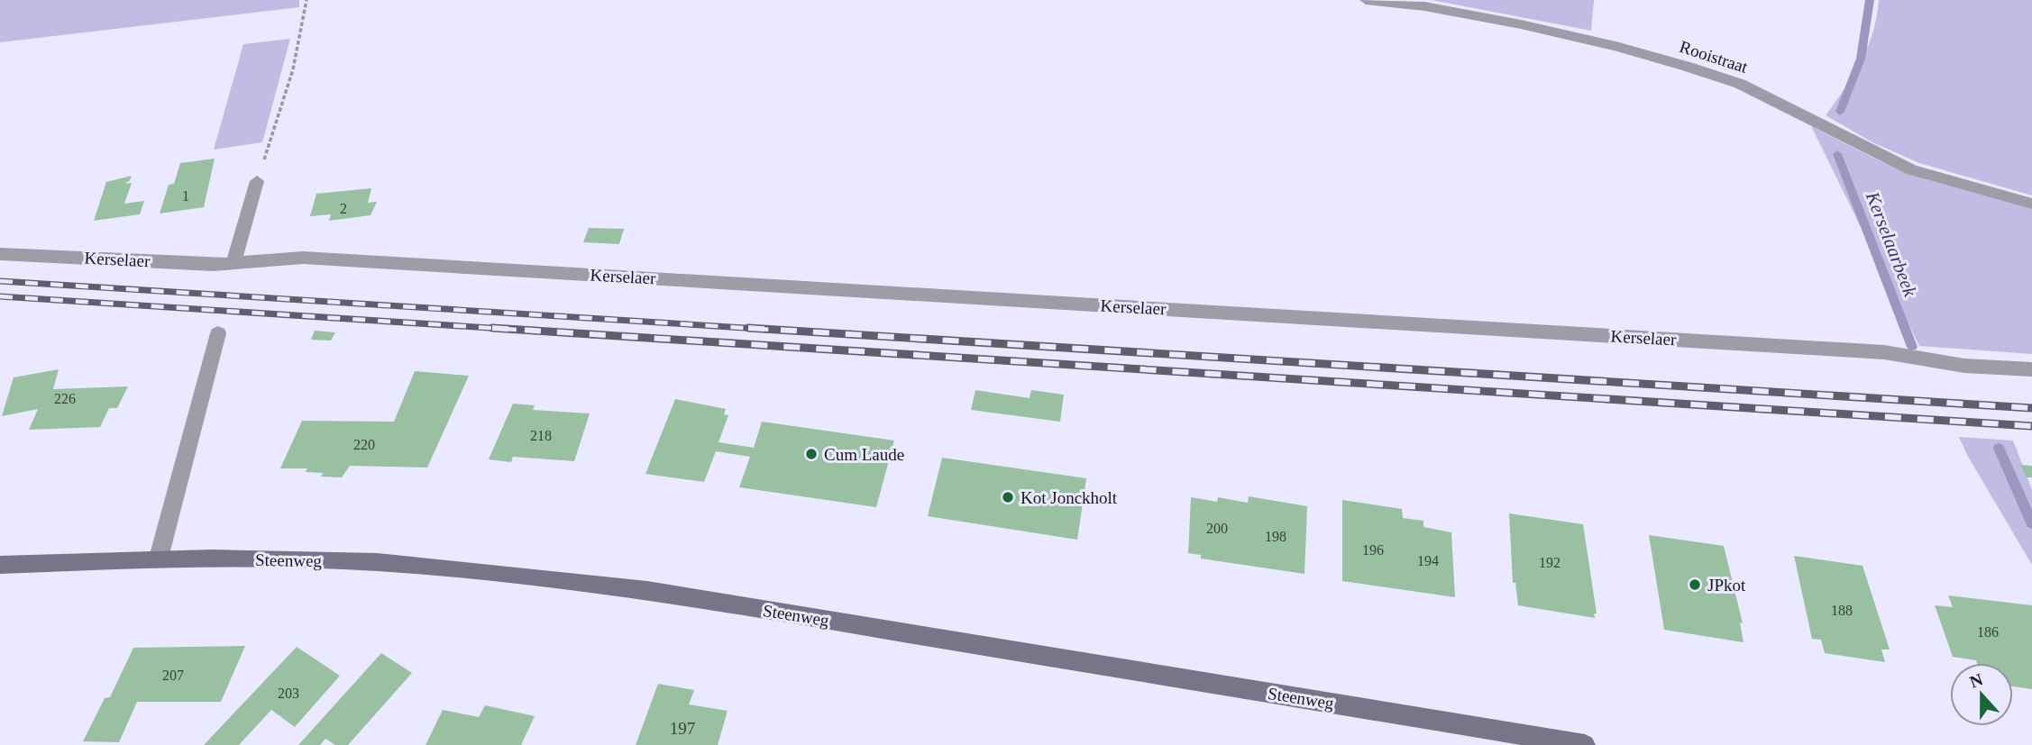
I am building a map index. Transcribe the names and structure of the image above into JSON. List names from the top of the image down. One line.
{"streets":{"main road":["Steenweg"],"street":["Rooistraat","Kerselaer"]},"water":["Kerselaarbeek"],"places":["Cum Laude","Kot Jonckholt","JPkot"],"house_numbers":["1","2","226","218","220","200","198","196","194","192","188","186","207","203","197"],"north":"top"}
